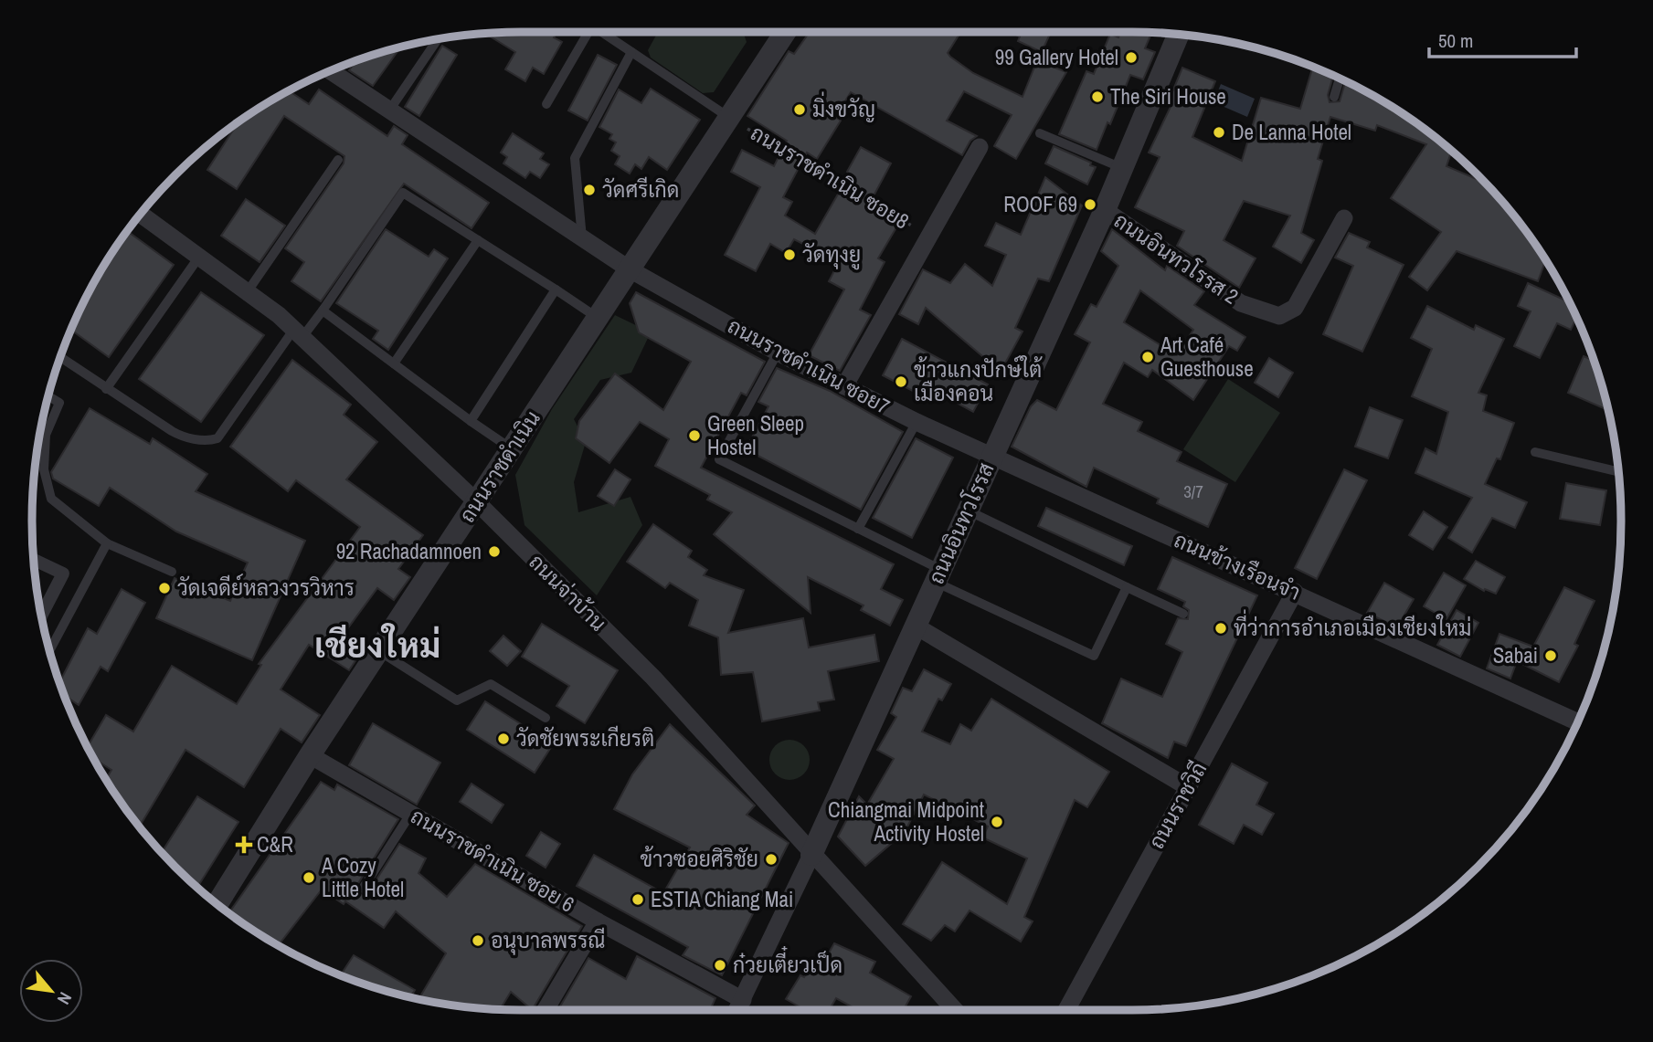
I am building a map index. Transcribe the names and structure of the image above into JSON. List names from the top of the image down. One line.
{"streets":{"street":["ถนนราชดำเนิน ซอย8","ถนนอินทวโรรส 2","ถนนราชดำเนิน ซอย7","ถนนราชดำเนิน","ถนนอินทวโรรส","ถนนข้างเรือนจำ","ถนนจ่าบ้าน","ถนนราชวิถี","ถนนราชดำเนิน ซอย 6"]},"crossings":[["ถนนราชดำเนิน ซอย8","ถนนราชดำเนิน ซอย7"],["ถนนราชดำเนิน ซอย8","ถนนราชดำเนิน"],["ถนนอินทวโรรส 2","ถนนอินทวโรรส"],["ถนนราชดำเนิน ซอย7","ถนนราชดำเนิน"],["ถนนราชดำเนิน ซอย7","ถนนอินทวโรรส"],["ถนนราชดำเนิน ซอย7","ถนนข้างเรือนจำ"],["ถนนราชดำเนิน","ถนนจ่าบ้าน"],["ถนนราชดำเนิน","ถนนราชดำเนิน ซอย 6"],["ถนนอินทวโรรส","ถนนข้างเรือนจำ"],["ถนนอินทวโรรส","ถนนจ่าบ้าน"],["ถนนอินทวโรรส","ถนนราชดำเนิน ซอย 6"],["ถนนข้างเรือนจำ","ถนนราชวิถี"]],"districts":["เชียงใหม่"],"places":{"other":["99 Gallery Hotel","The Siri House","มิ่งขวัญ","De Lanna Hotel","วัดศรีเกิด","ROOF 69","วัดทุงยู","Art Café Guesthouse","ข้าวแกงปักษ์ใต้ เมืองคอน","Green Sleep Hostel","92 Rachadamnoen","วัดเจดีย์หลวงวรวิหาร","ที่ว่าการอำเภอเมืองเชียงใหม่","Sabai","วัดชัยพระเกียรติ","Chiangmai Midpoint Activity Hostel","ข้าวซอยศิริชัย","A Cozy Little Hotel","ESTIA Chiang Mai","อนุบาลพรรณี","ก๋วยเตี๋ยวเป็ด"],"health":["C&R"]},"house_numbers":["3/7"],"scale_bar":"50 m","north":"bottom right"}
